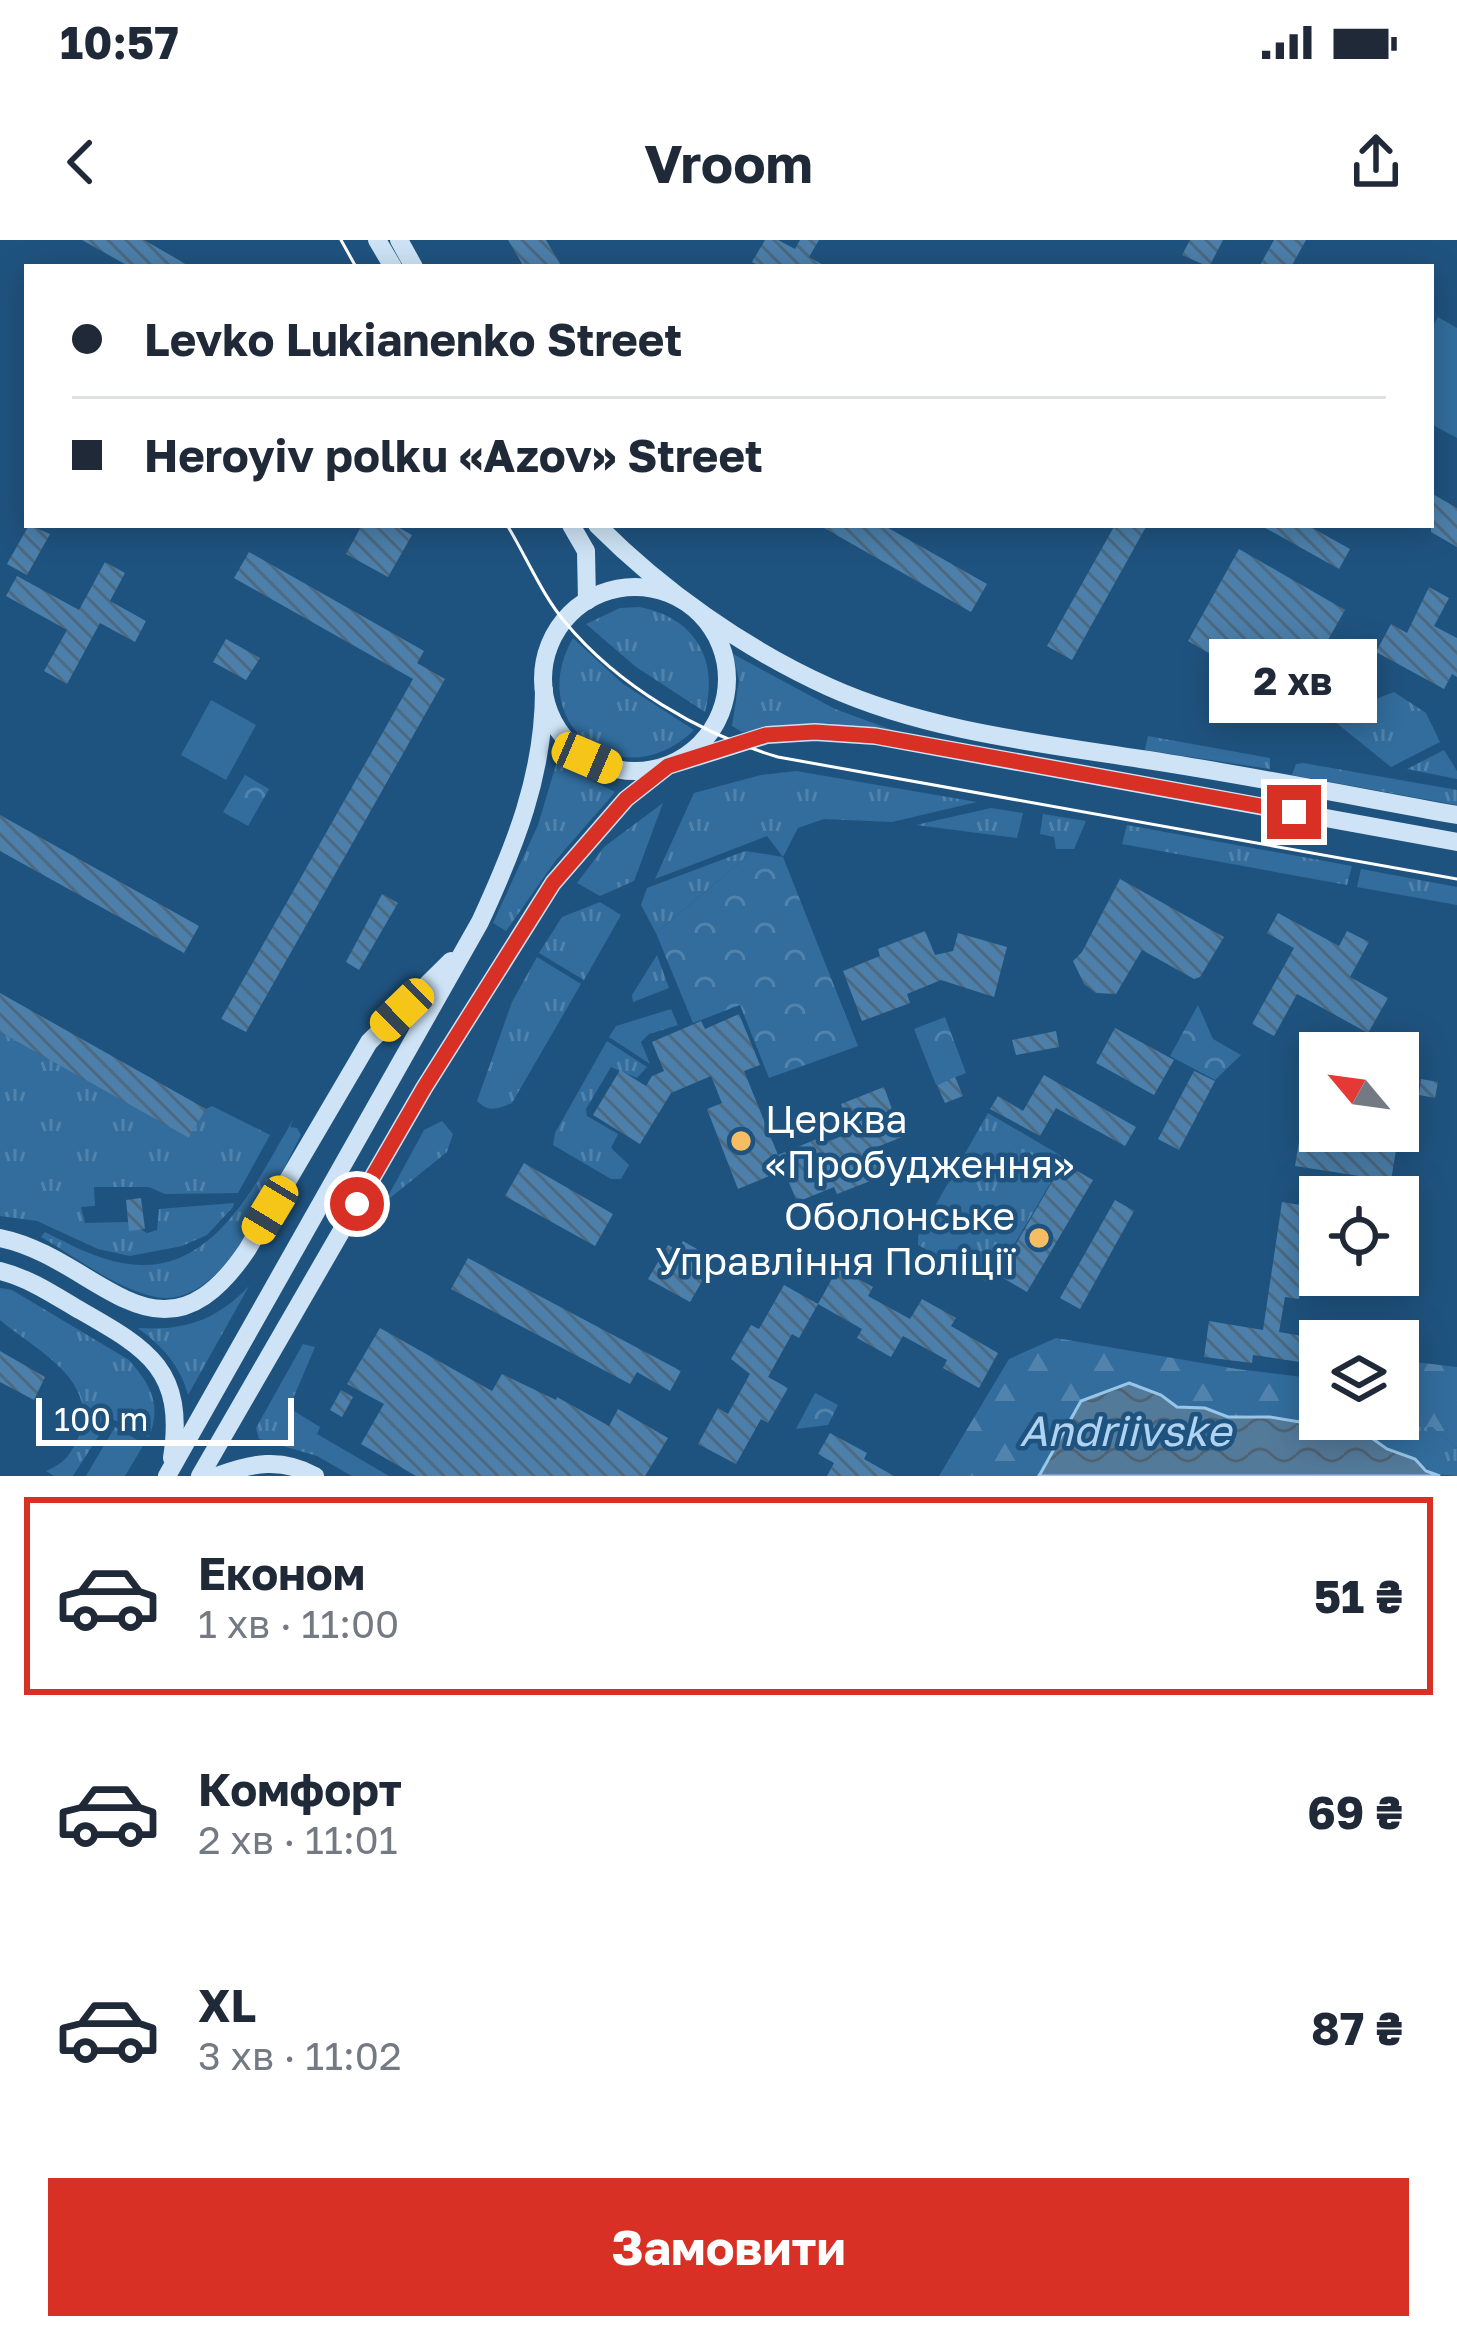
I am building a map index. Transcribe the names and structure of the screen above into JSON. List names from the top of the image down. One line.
{"water":["Andriivske"],"places":["Церква «Пробудження»","Оболонське Управління Поліції"],"scale_bar":"100 m","north":"top left","page":{"status":"10:57","header":"Vroom","banner":["Levko Lukianenko Street","Heroyiv polku «Azov» Street"],"bubble":"2 хв","scale":"100 m","list":[{"name":"Економ","note":"1 хв · 11:00","value":"51 ₴"},{"name":"Комфорт","note":"2 хв · 11:01","value":"69 ₴"},{"name":"XL","note":"3 хв · 11:02","value":"87 ₴"}],"buttons":"Замовити"}}
